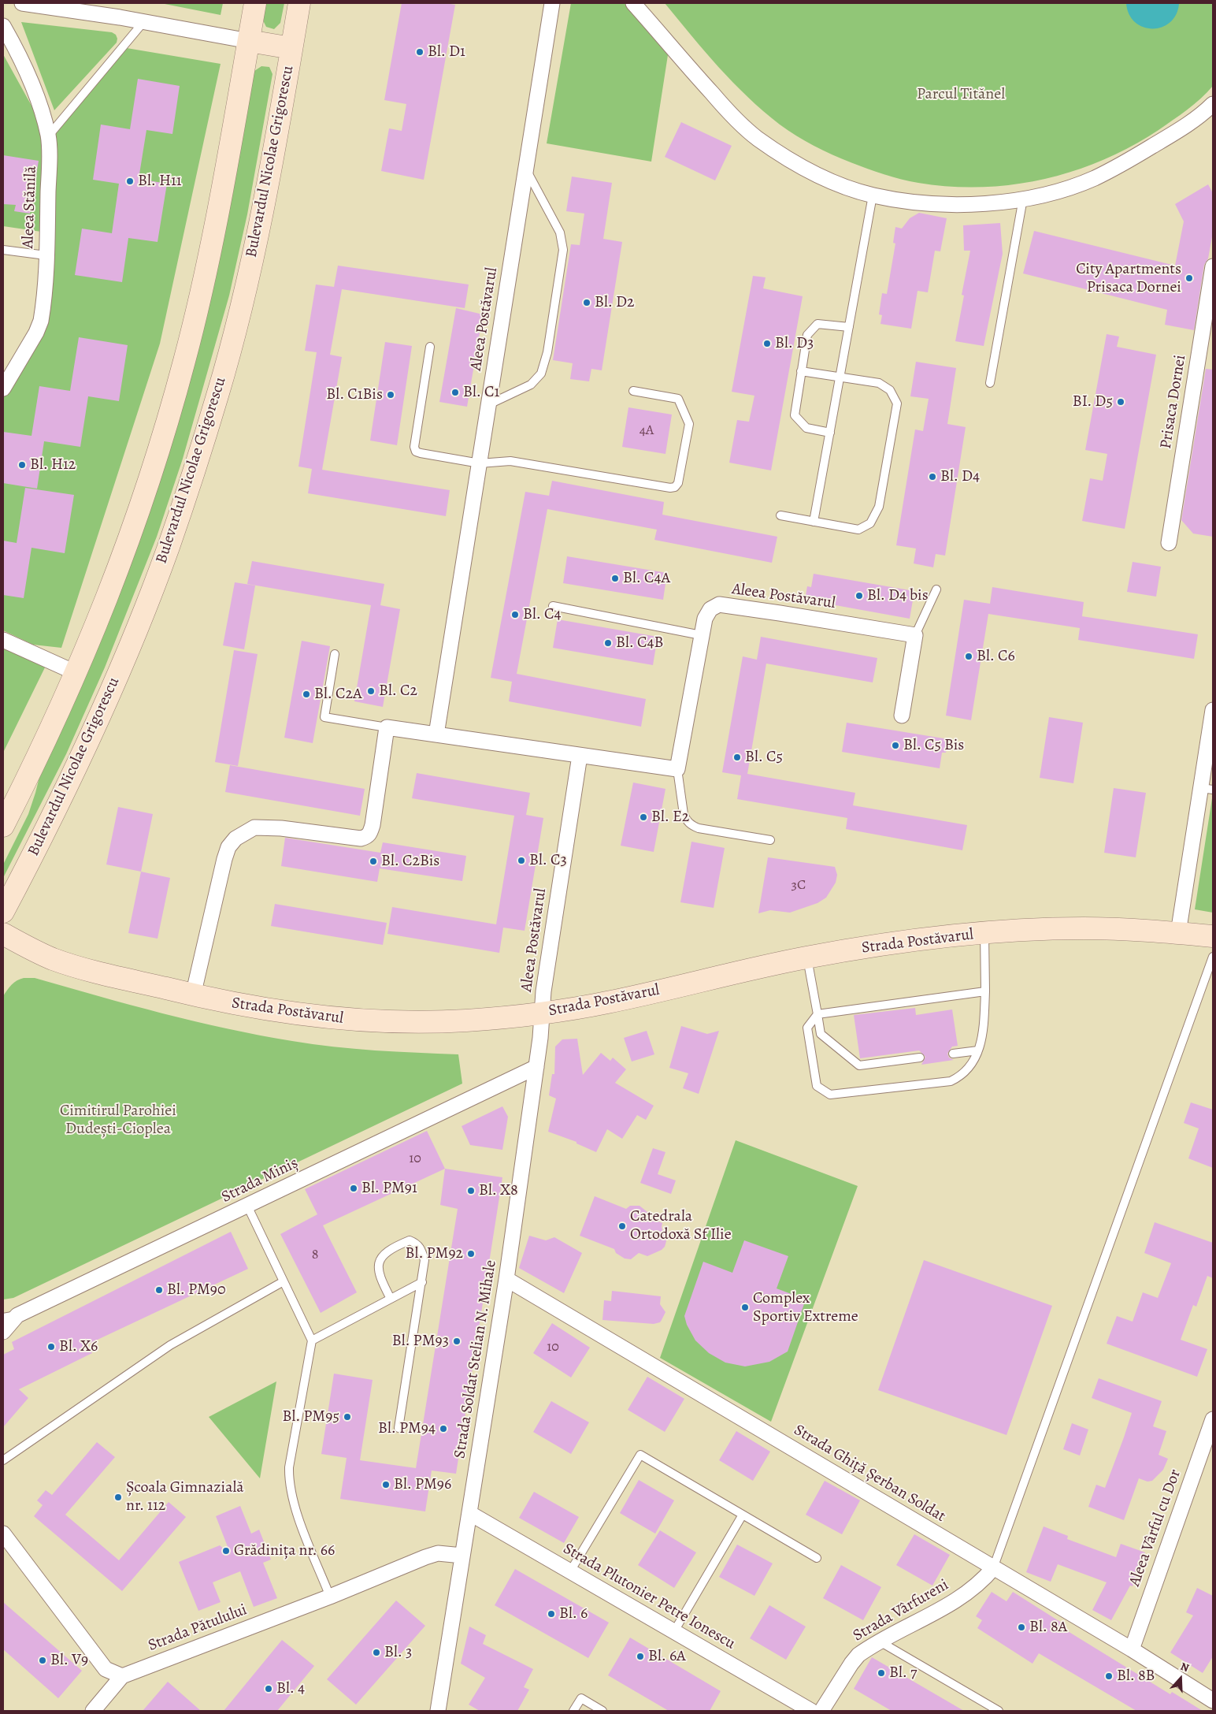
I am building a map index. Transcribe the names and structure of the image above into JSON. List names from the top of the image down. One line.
{"streets":{"main road":["Bulevardul Nicolae Grigorescu","Strada Postăvarul"],"street":["Aleea Stănilă","Aleea Postăvarul","Prisaca Dornei","Strada Miniș","Strada Soldat Stelian N. Mihale","Strada Ghiță Șerban Soldat","Aleea Vârful cu Dor","Strada Plutonier Petre Ionescu","Strada Vârfureni","Strada Pătulului"]},"crossings":[["Aleea Postăvarul","Strada Postăvarul"],["Aleea Postăvarul","Strada Soldat Stelian N. Mihale"],["Strada Postăvarul","Strada Soldat Stelian N. Mihale"],["Strada Miniș","Strada Soldat Stelian N. Mihale"],["Strada Soldat Stelian N. Mihale","Strada Ghiță Șerban Soldat"],["Strada Soldat Stelian N. Mihale","Strada Plutonier Petre Ionescu"],["Strada Soldat Stelian N. Mihale","Strada Pătulului"],["Strada Ghiță Șerban Soldat","Aleea Vârful cu Dor"],["Strada Ghiță Șerban Soldat","Strada Vârfureni"]],"parks":["Parcul Titănel","Cimitirul Parohiei Dudești-Cioplea"],"places":["Bl. D1","Bl. H11","City Apartments Prisaca Dornei","Bl. D2","Bl. D3","Bl. C1","Bl. C1Bis","BI. D5","Bl. H12","Bl. D4","Bl. C4A","Bl. D4 bis","Bl. C4","Bl. C4B","Bl. C6","Bl. C2","Bl. C2A","Bl. C5 Bis","Bl. C5","Bl. E2","Bl. C3","Bl. C2Bis","Bl. PM91","Bl. X8","Catedrala Ortodoxă Sf Ilie","Bl. PM92","Bl. PM90","Complex Sportiv Extreme","Bl. PM93","Bl. X6","Bl. PM95","Bl. PM94","Bl. PM96","Școala Gimnazială nr. 112","Grădinița nr. 66","Bl. 6","Bl. 8A","Bl. 3","Bl. 6A","Bl. V9","Bl. 7","Bl. 8B","Bl. 4"],"house_numbers":["4A","3C","10","8","10"],"north":"top"}
